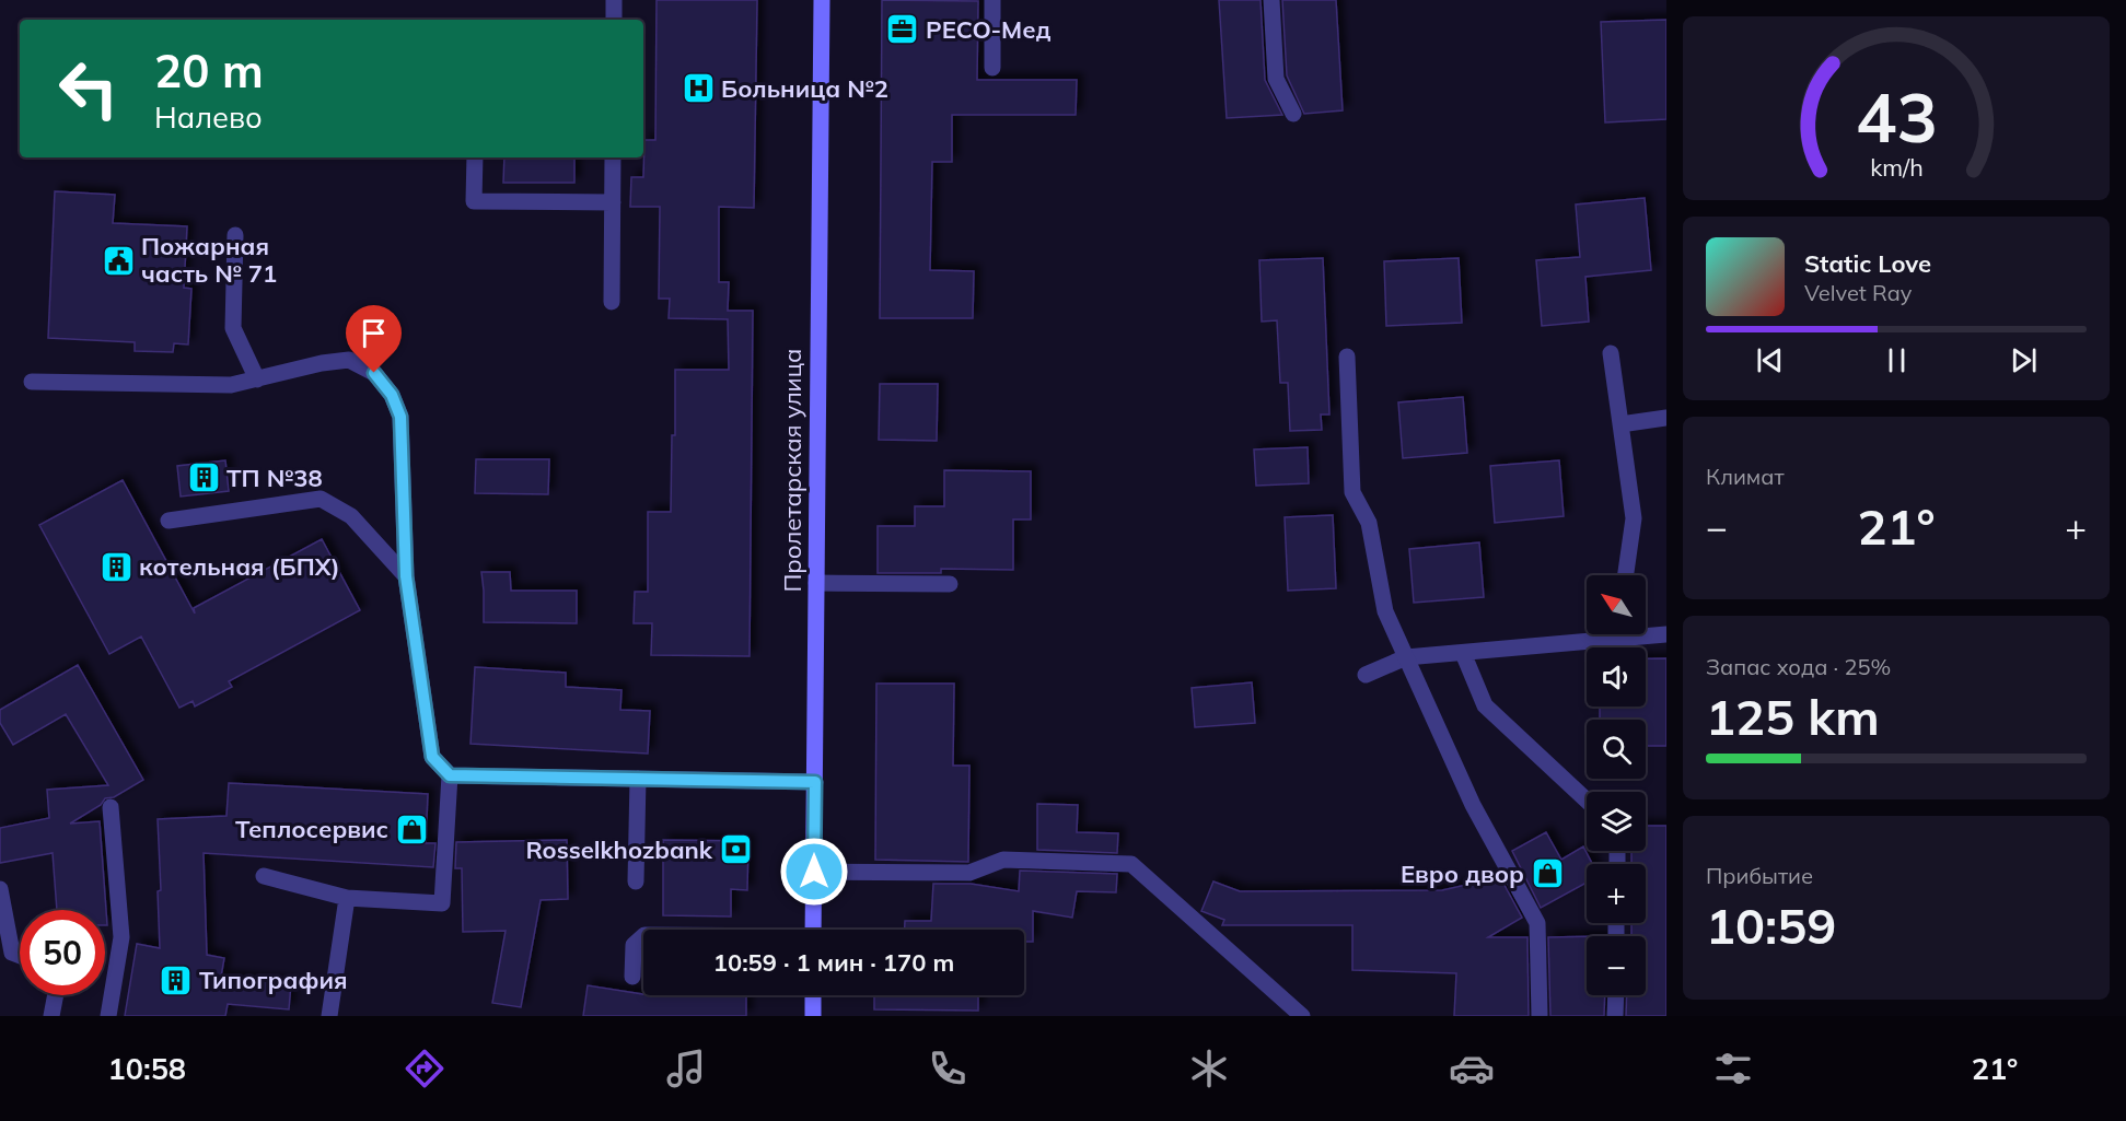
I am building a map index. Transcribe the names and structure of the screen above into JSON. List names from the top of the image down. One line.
{"streets":{"main road":["Пролетарская улица"]},"places":{"office":["РЕСО-Мед"],"hospital":["Больница №2"],"public building":["Пожарная часть № 71"],"building":["ТП №38","котельная (БПХ)","Типография"],"shop":["Теплосервис","Евро двор"],"bank":["Rosselkhozbank"]},"north":"top left","page":{"turn":["20 m","Налево"],"song":["Static Love","Velvet Ray"],"tile":["Климат",["Запас хода · 25%","125 km"],["Прибытие","10:59"]],"heat":["−","21°","+"],"map_buttons":["+","−"],"limit":"50","trip":"10:59 · 1 мин · 170 m","tabs":["10:58","21°"],"gauge":["43","km/h"]}}
